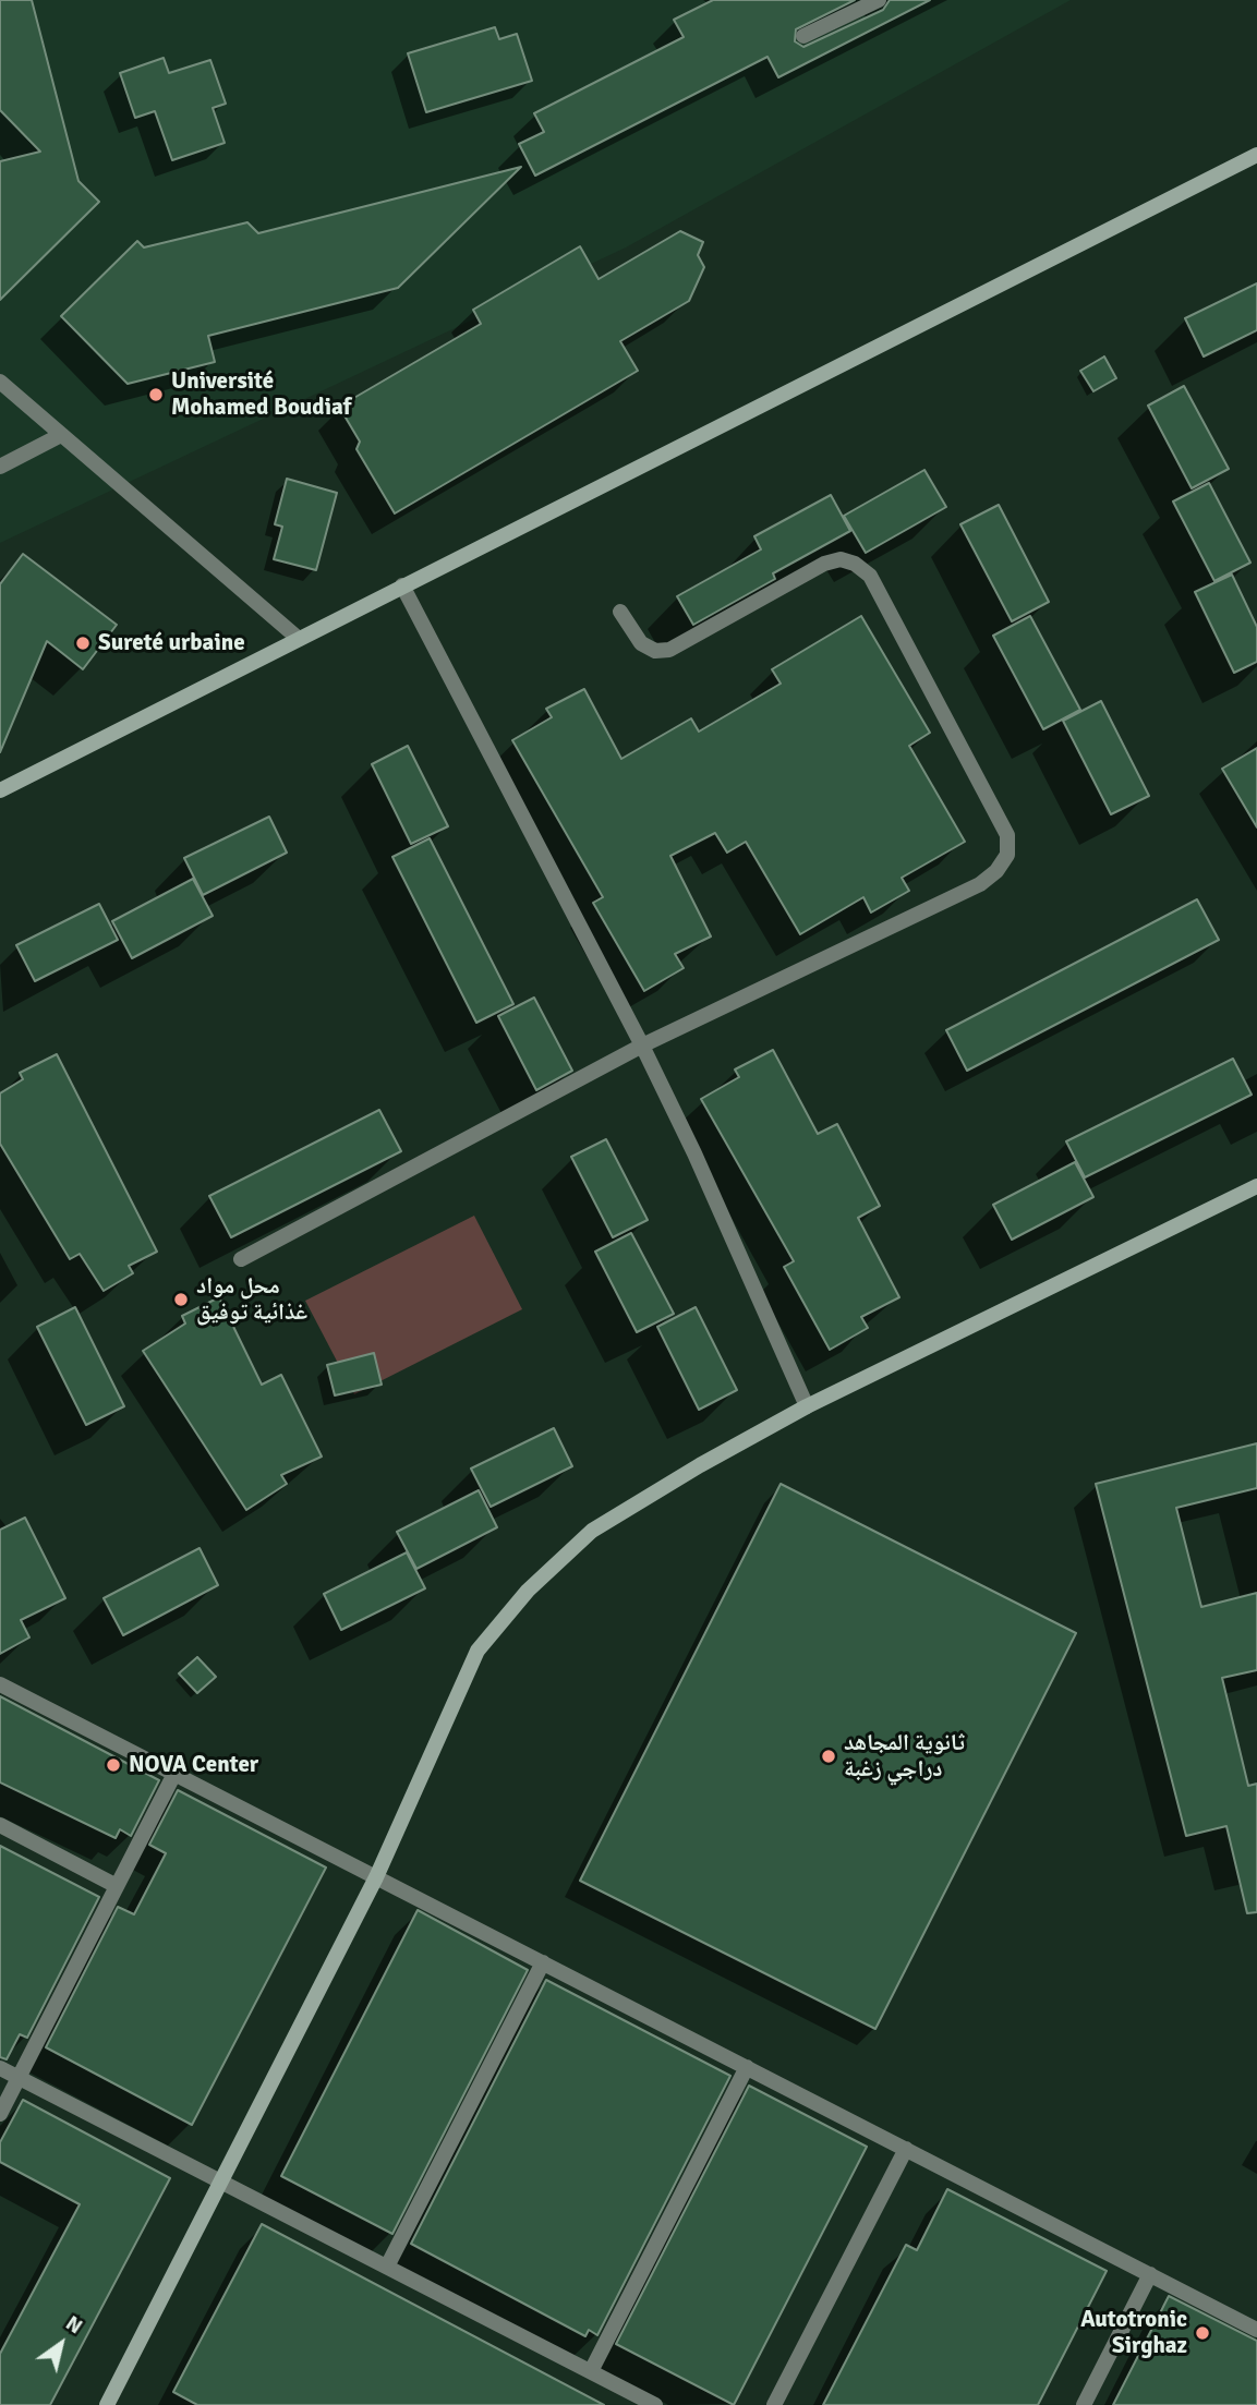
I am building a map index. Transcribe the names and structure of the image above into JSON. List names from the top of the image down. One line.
{"places":["Université Mohamed Boudiaf","Sureté urbaine","محل مواد غذائية توفيق","ثانوية المجاهد دراجي زغبة","NOVA Center","Autotronic Sirghaz"],"north":"top right"}
